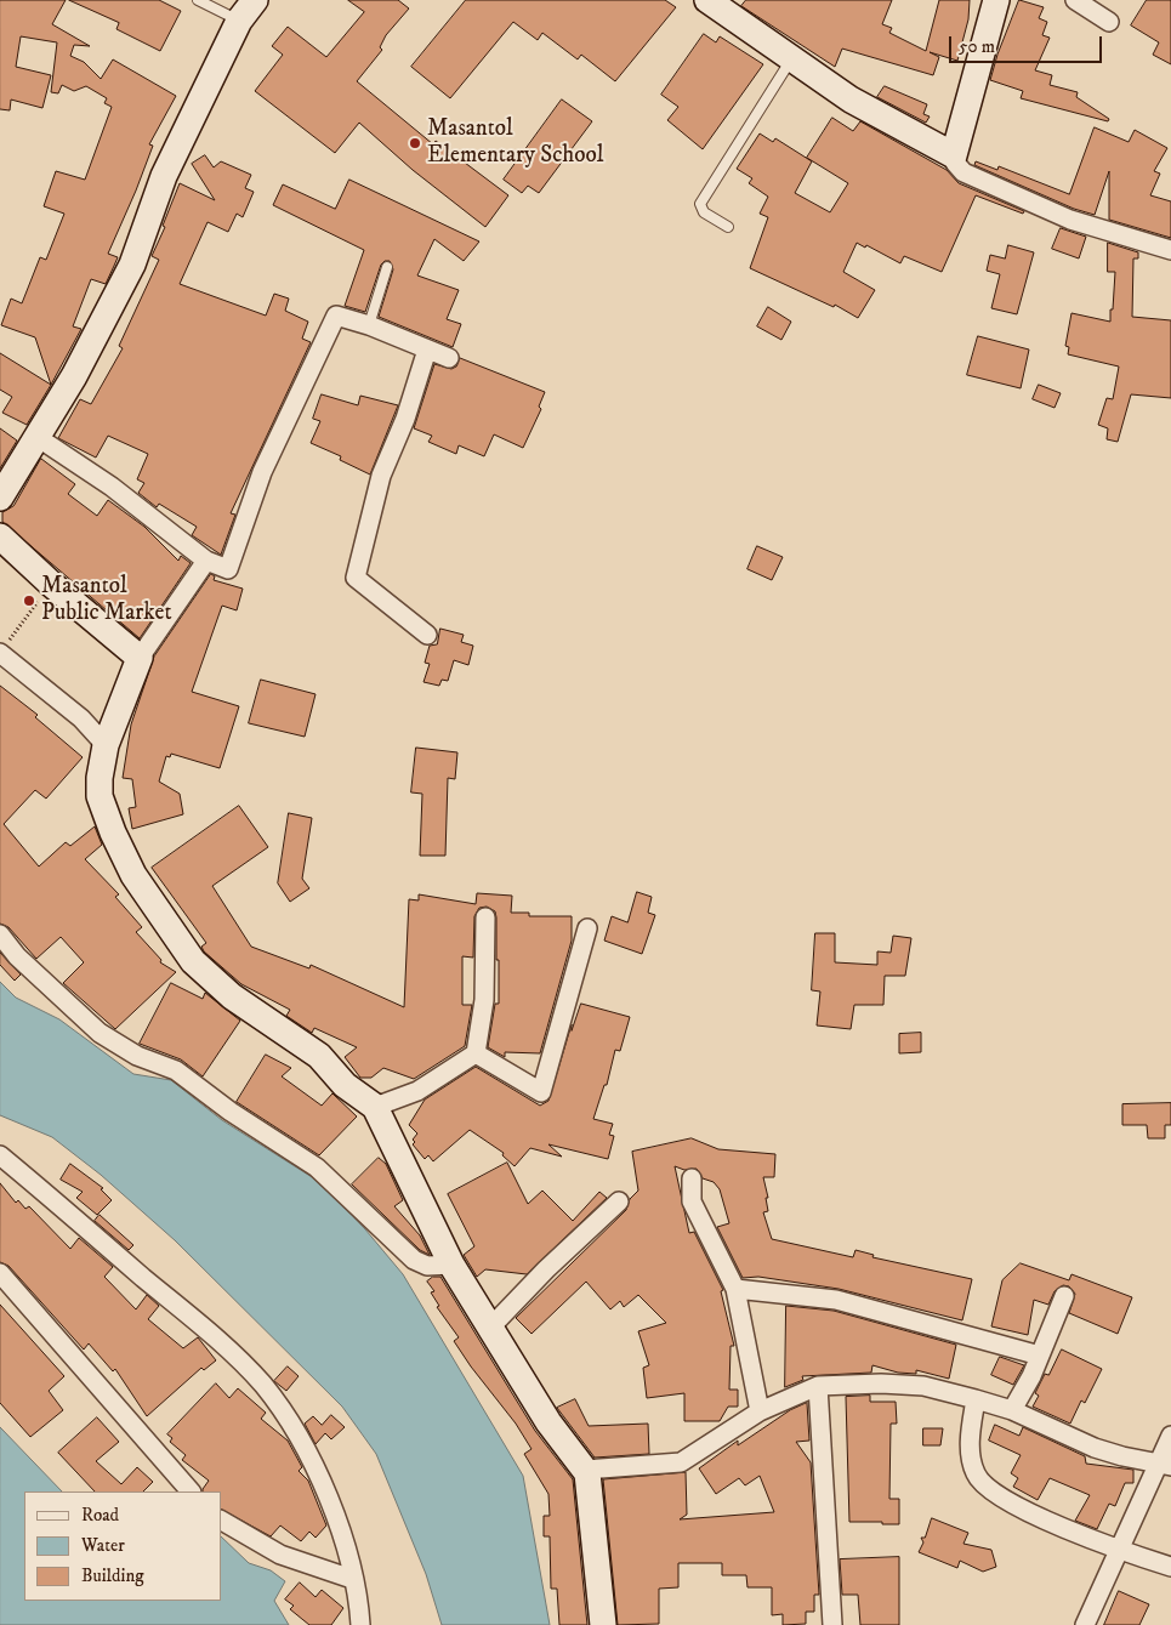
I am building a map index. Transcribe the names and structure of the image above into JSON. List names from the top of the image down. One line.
{"places":["Masantol Elementary School","Masantol Public Market"],"legend":["Road","Water","Building"],"scale_bar":"50 m"}
